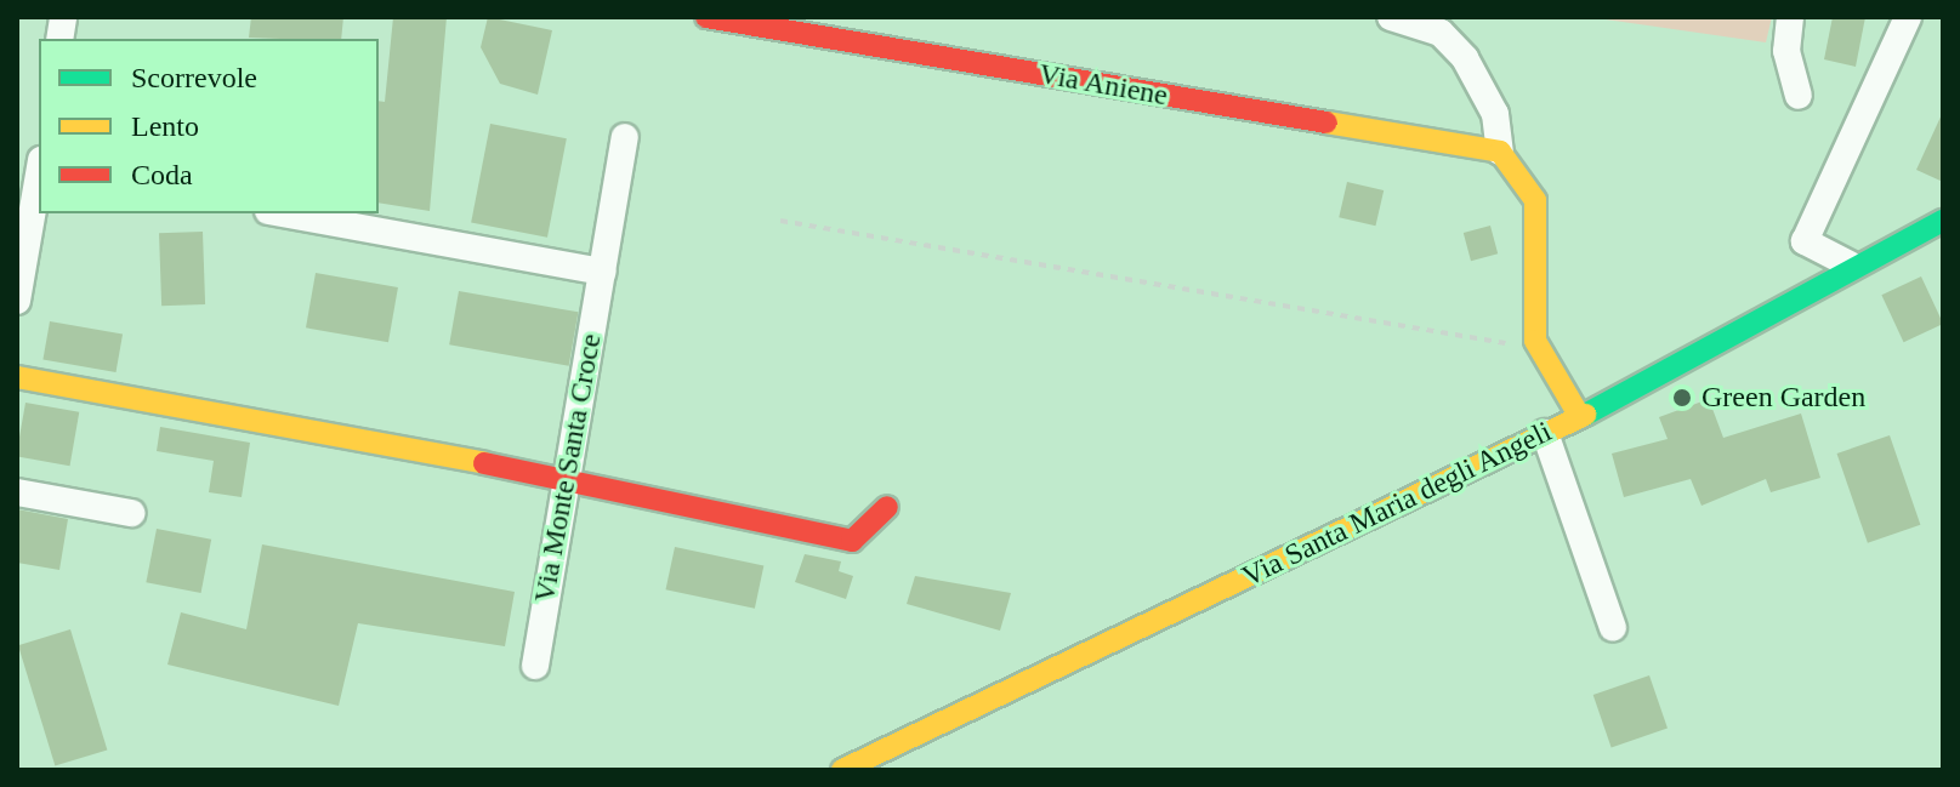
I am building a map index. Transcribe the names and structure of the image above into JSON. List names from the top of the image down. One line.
{"streets":{"street":["Via Aniene","Via Monte Santa Croce","Via Santa Maria degli Angeli"]},"places":["Green Garden"],"legend":["Scorrevole","Lento","Coda"]}
